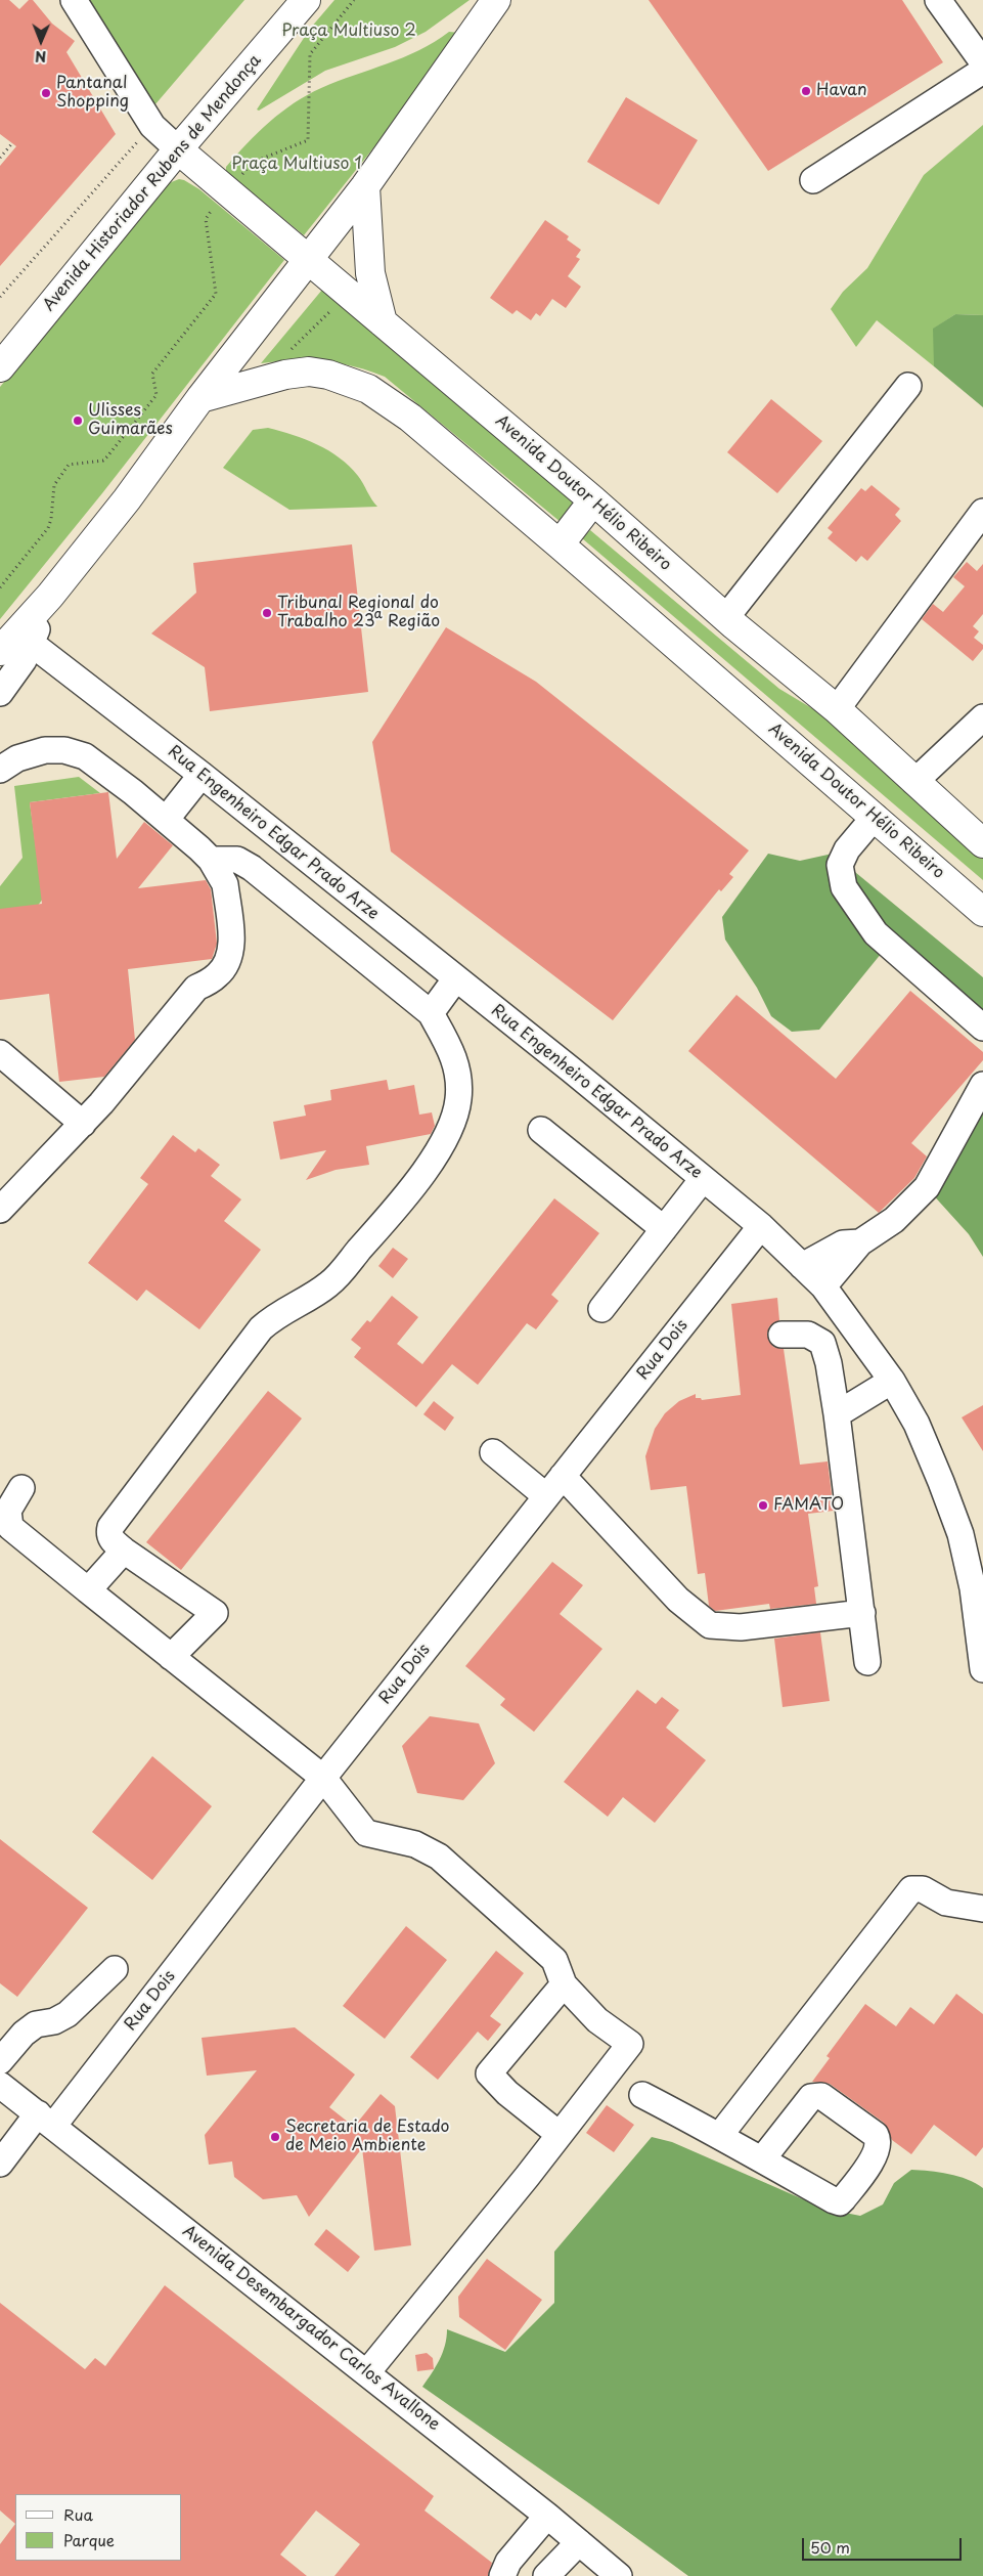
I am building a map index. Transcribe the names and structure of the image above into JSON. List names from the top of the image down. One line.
{"streets":{"main road":["Avenida Historiador Rubens de Mendonça","Avenida Doutor Hélio Ribeiro"],"street":["Rua Engenheiro Edgar Prado Arze","Rua Dois","Avenida Desembargador Carlos Avallone"]},"crossings":[["Avenida Historiador Rubens de Mendonça","Avenida Doutor Hélio Ribeiro"],["Rua Engenheiro Edgar Prado Arze","Rua Dois"],["Rua Dois","Avenida Desembargador Carlos Avallone"]],"parks":["Praça Multiuso 2","Praça Multiuso 1"],"places":["Havan","Pantanal Shopping","Ulisses Guimarães","Tribunal Regional do Trabalho 23ª Região","FAMATO","Secretaria de Estado de Meio Ambiente"],"legend":["Rua","Parque"],"scale_bar":"50 m","north":"bottom"}
